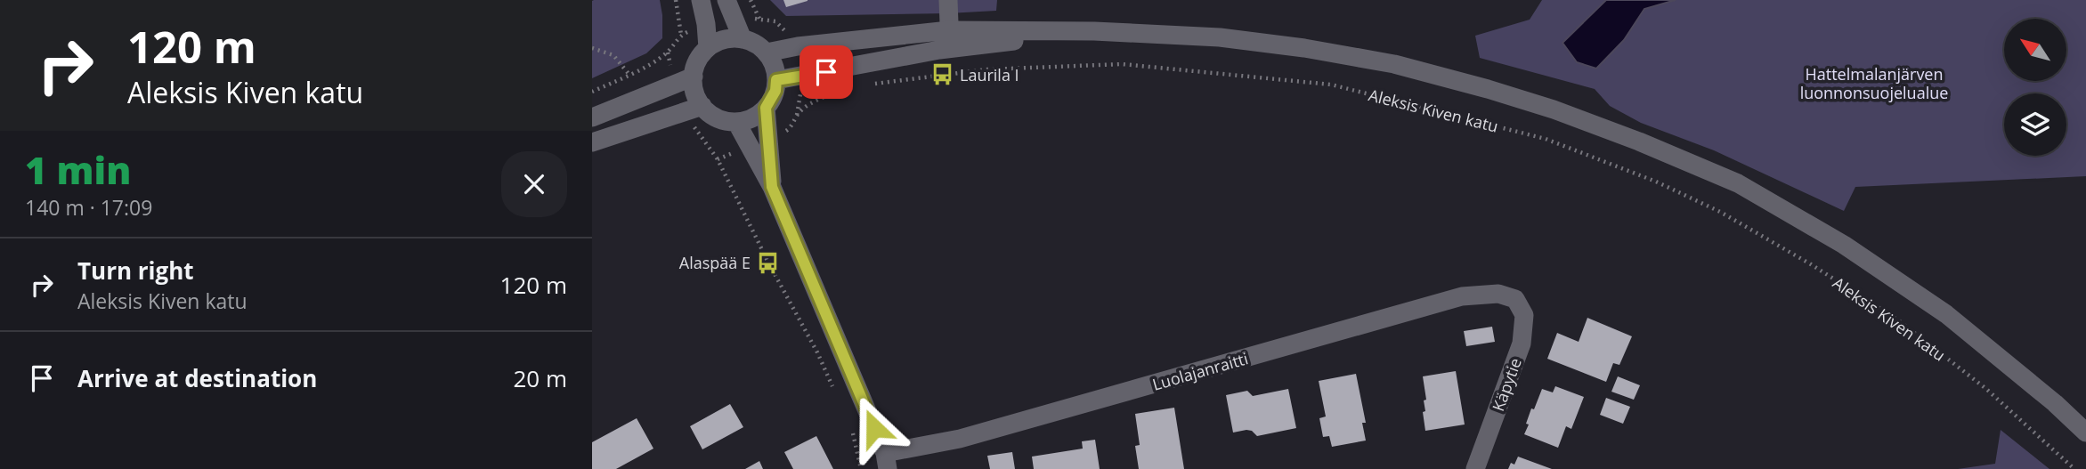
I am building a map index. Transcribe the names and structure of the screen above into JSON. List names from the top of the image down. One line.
{"streets":{"main road":["Aleksis Kiven katu","Luolajanraitti","Käpytie"]},"crossings":[["Luolajanraitti","Käpytie"]],"parks":["Hattelmalanjärven luonnonsuojelualue"],"places":{"bus stop":["Laurila I","Alaspää E"]},"north":"top left","page":{"turn":["120 m","Aleksis Kiven katu"],"heading":["1 min","140 m · 17:09"],"list":[{"name":"Turn right","note":"Aleksis Kiven katu","value":"120 m"},{"name":"Arrive at destination","value":"20 m"}]}}
